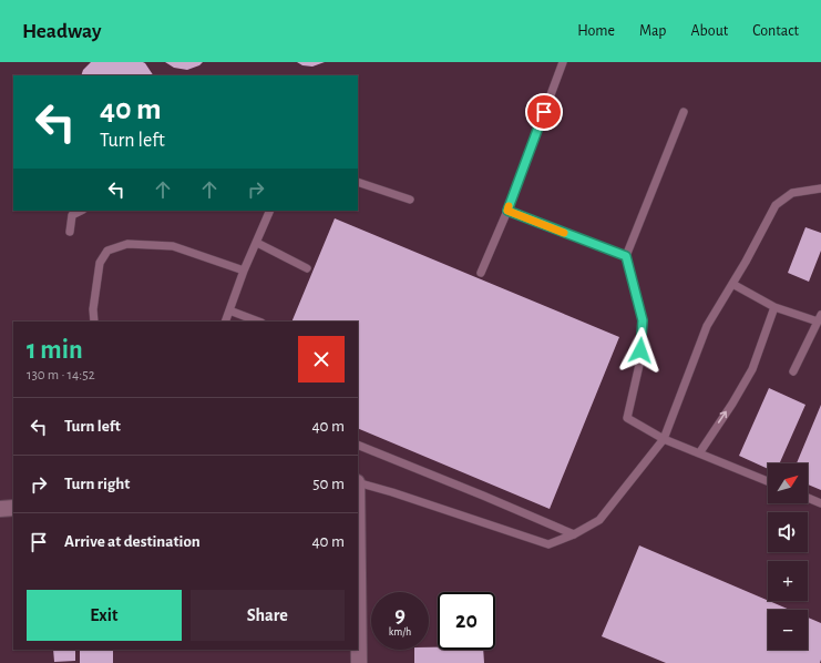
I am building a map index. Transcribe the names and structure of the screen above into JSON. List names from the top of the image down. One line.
{"north":"top right","page":{"header":"Headway","nav":["Home","Map","About","Contact"],"turn":["40 m","Turn left"],"heading":["1 min","130 m · 14:52"],"list":[{"name":"Turn left","value":"40 m"},{"name":"Turn right","value":"50 m"},{"name":"Arrive at destination","value":"40 m"}],"map_buttons":["+","−"],"buttons":["Exit","Share"],"speed":"9 km/h","limit":"20"}}
